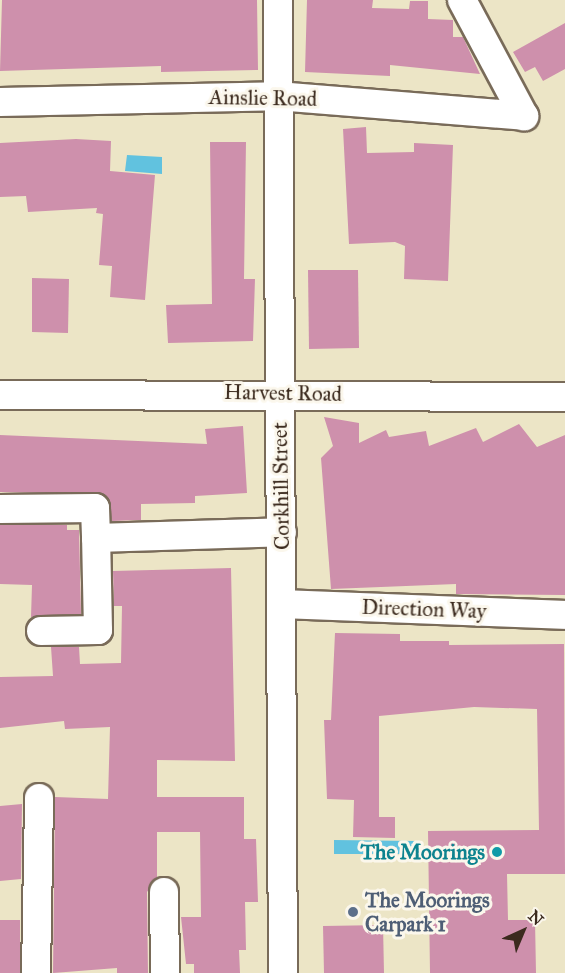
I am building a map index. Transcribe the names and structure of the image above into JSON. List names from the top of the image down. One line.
{"streets":{"street":["Ainslie Road","Harvest Road","Corkhill Street","Direction Way"]},"crossings":[["Ainslie Road","Corkhill Street"],["Harvest Road","Corkhill Street"],["Corkhill Street","Direction Way"]],"places":["The Moorings","The Moorings Carpark 1"],"north":"top right"}
